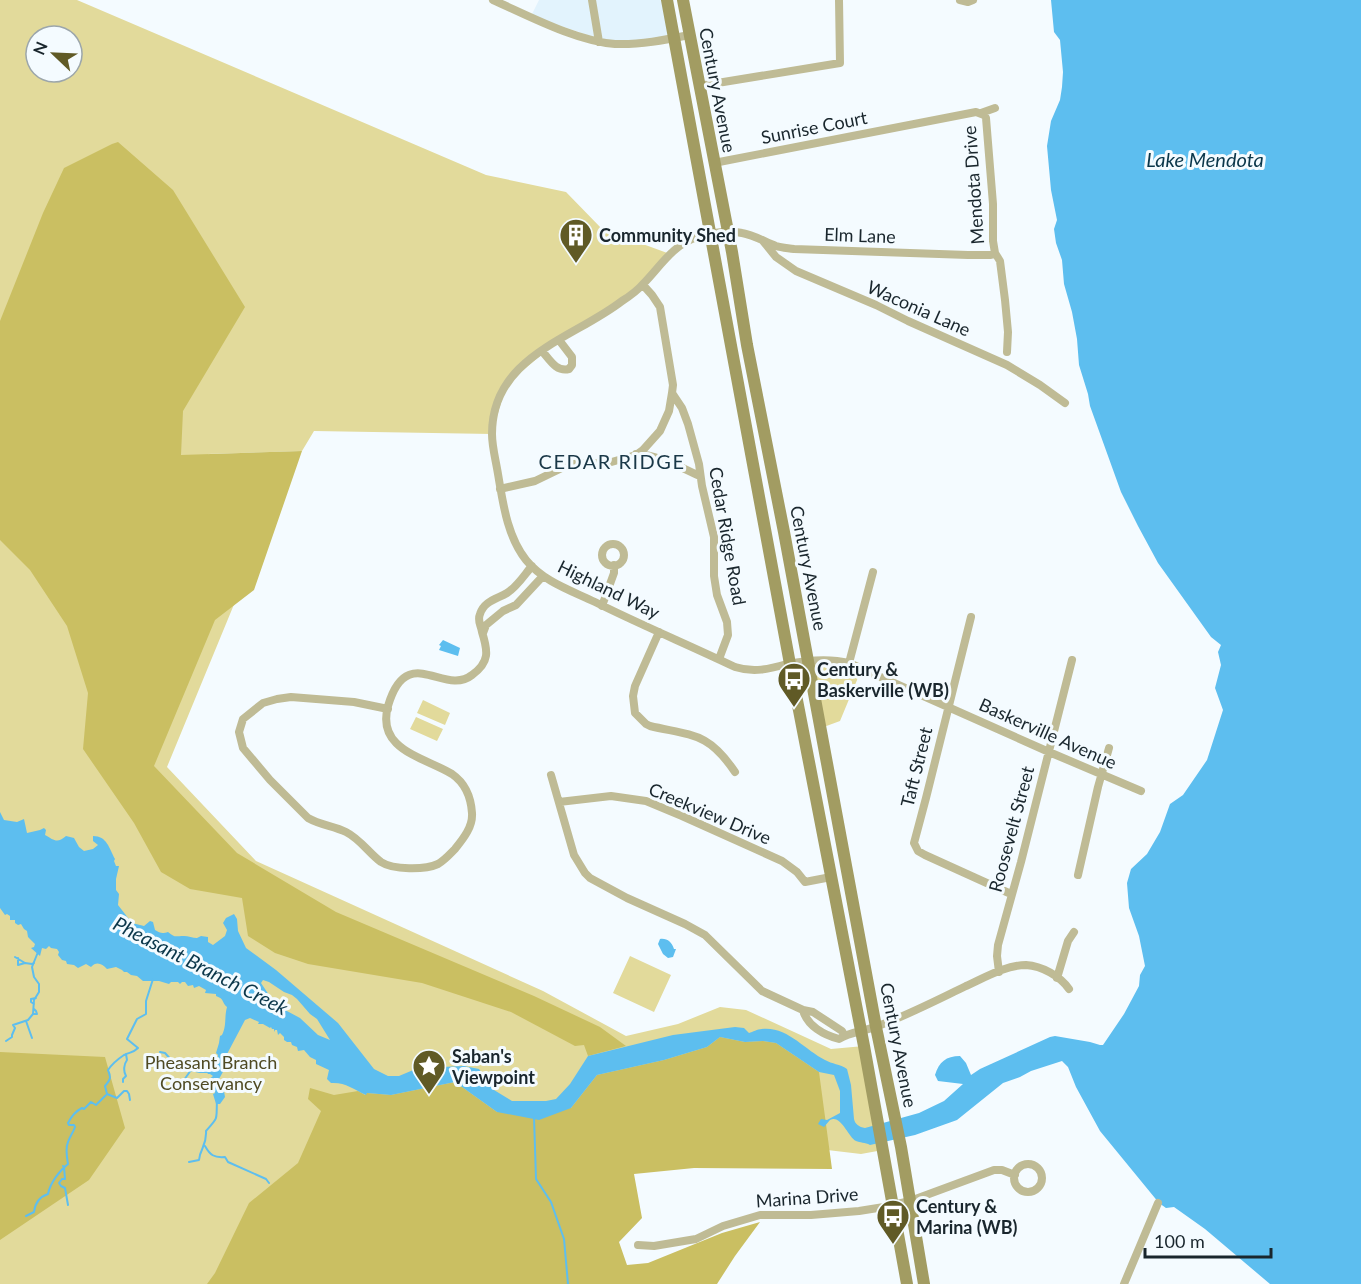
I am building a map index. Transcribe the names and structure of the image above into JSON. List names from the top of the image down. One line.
{"streets":{"main road":["Century Avenue"],"street":["Sunrise Court","Mendota Drive","Elm Lane","Waconia Lane","Cedar Ridge Road","Highland Way","Baskerville Avenue","Taft Street","Creekview Drive","Roosevelt Street","Marina Drive"]},"crossings":[["Century Avenue","Sunrise Court"],["Century Avenue","Elm Lane"],["Century Avenue","Highland Way"],["Century Avenue","Baskerville Avenue"],["Century Avenue","Creekview Drive"],["Century Avenue","Marina Drive"],["Sunrise Court","Mendota Drive"],["Mendota Drive","Elm Lane"],["Elm Lane","Waconia Lane"],["Elm Lane","Highland Way"],["Cedar Ridge Road","Highland Way"],["Highland Way","Baskerville Avenue"],["Baskerville Avenue","Taft Street"],["Baskerville Avenue","Roosevelt Street"],["Taft Street","Roosevelt Street"]],"districts":["CEDAR RIDGE"],"water":["Lake Mendota","Pheasant Branch Creek"],"parks":["Pheasant Branch Conservancy"],"places":{"building":["Community Shed"],"bus stop":["Century & Baskerville (WB)","Century & Marina (WB)"],"place":["Saban's Viewpoint"]},"scale_bar":"100 m","north":"top left"}
